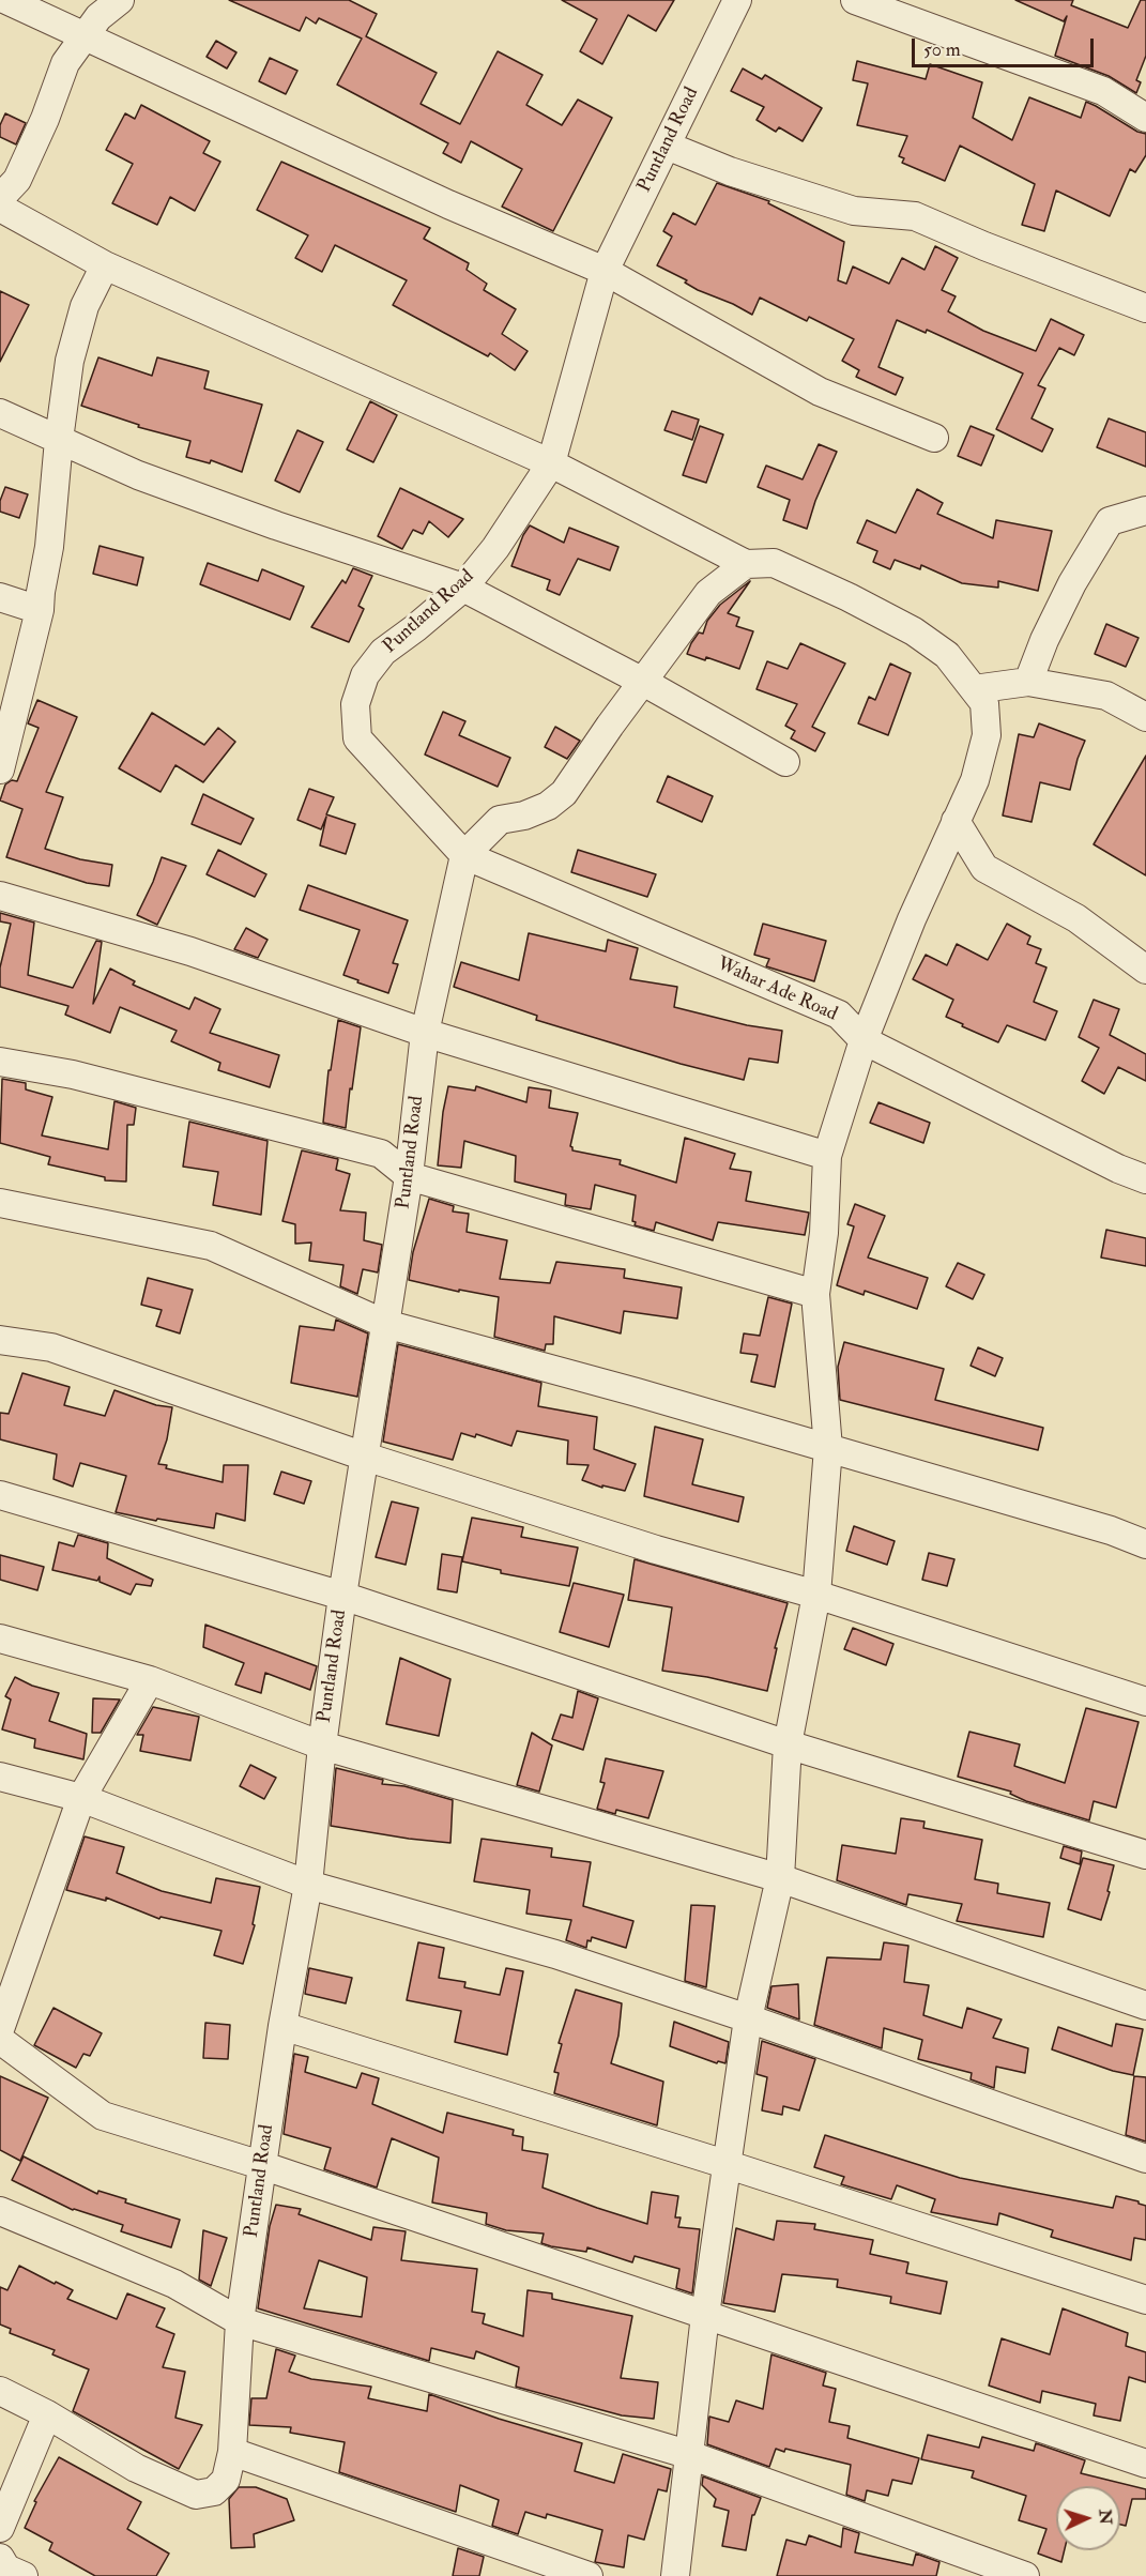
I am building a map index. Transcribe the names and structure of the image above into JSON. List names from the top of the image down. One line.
{"streets":{"street":["Puntland Road","Wahar Ade Road"]},"crossings":[["Puntland Road","Wahar Ade Road"]],"scale_bar":"50 m","north":"right"}
